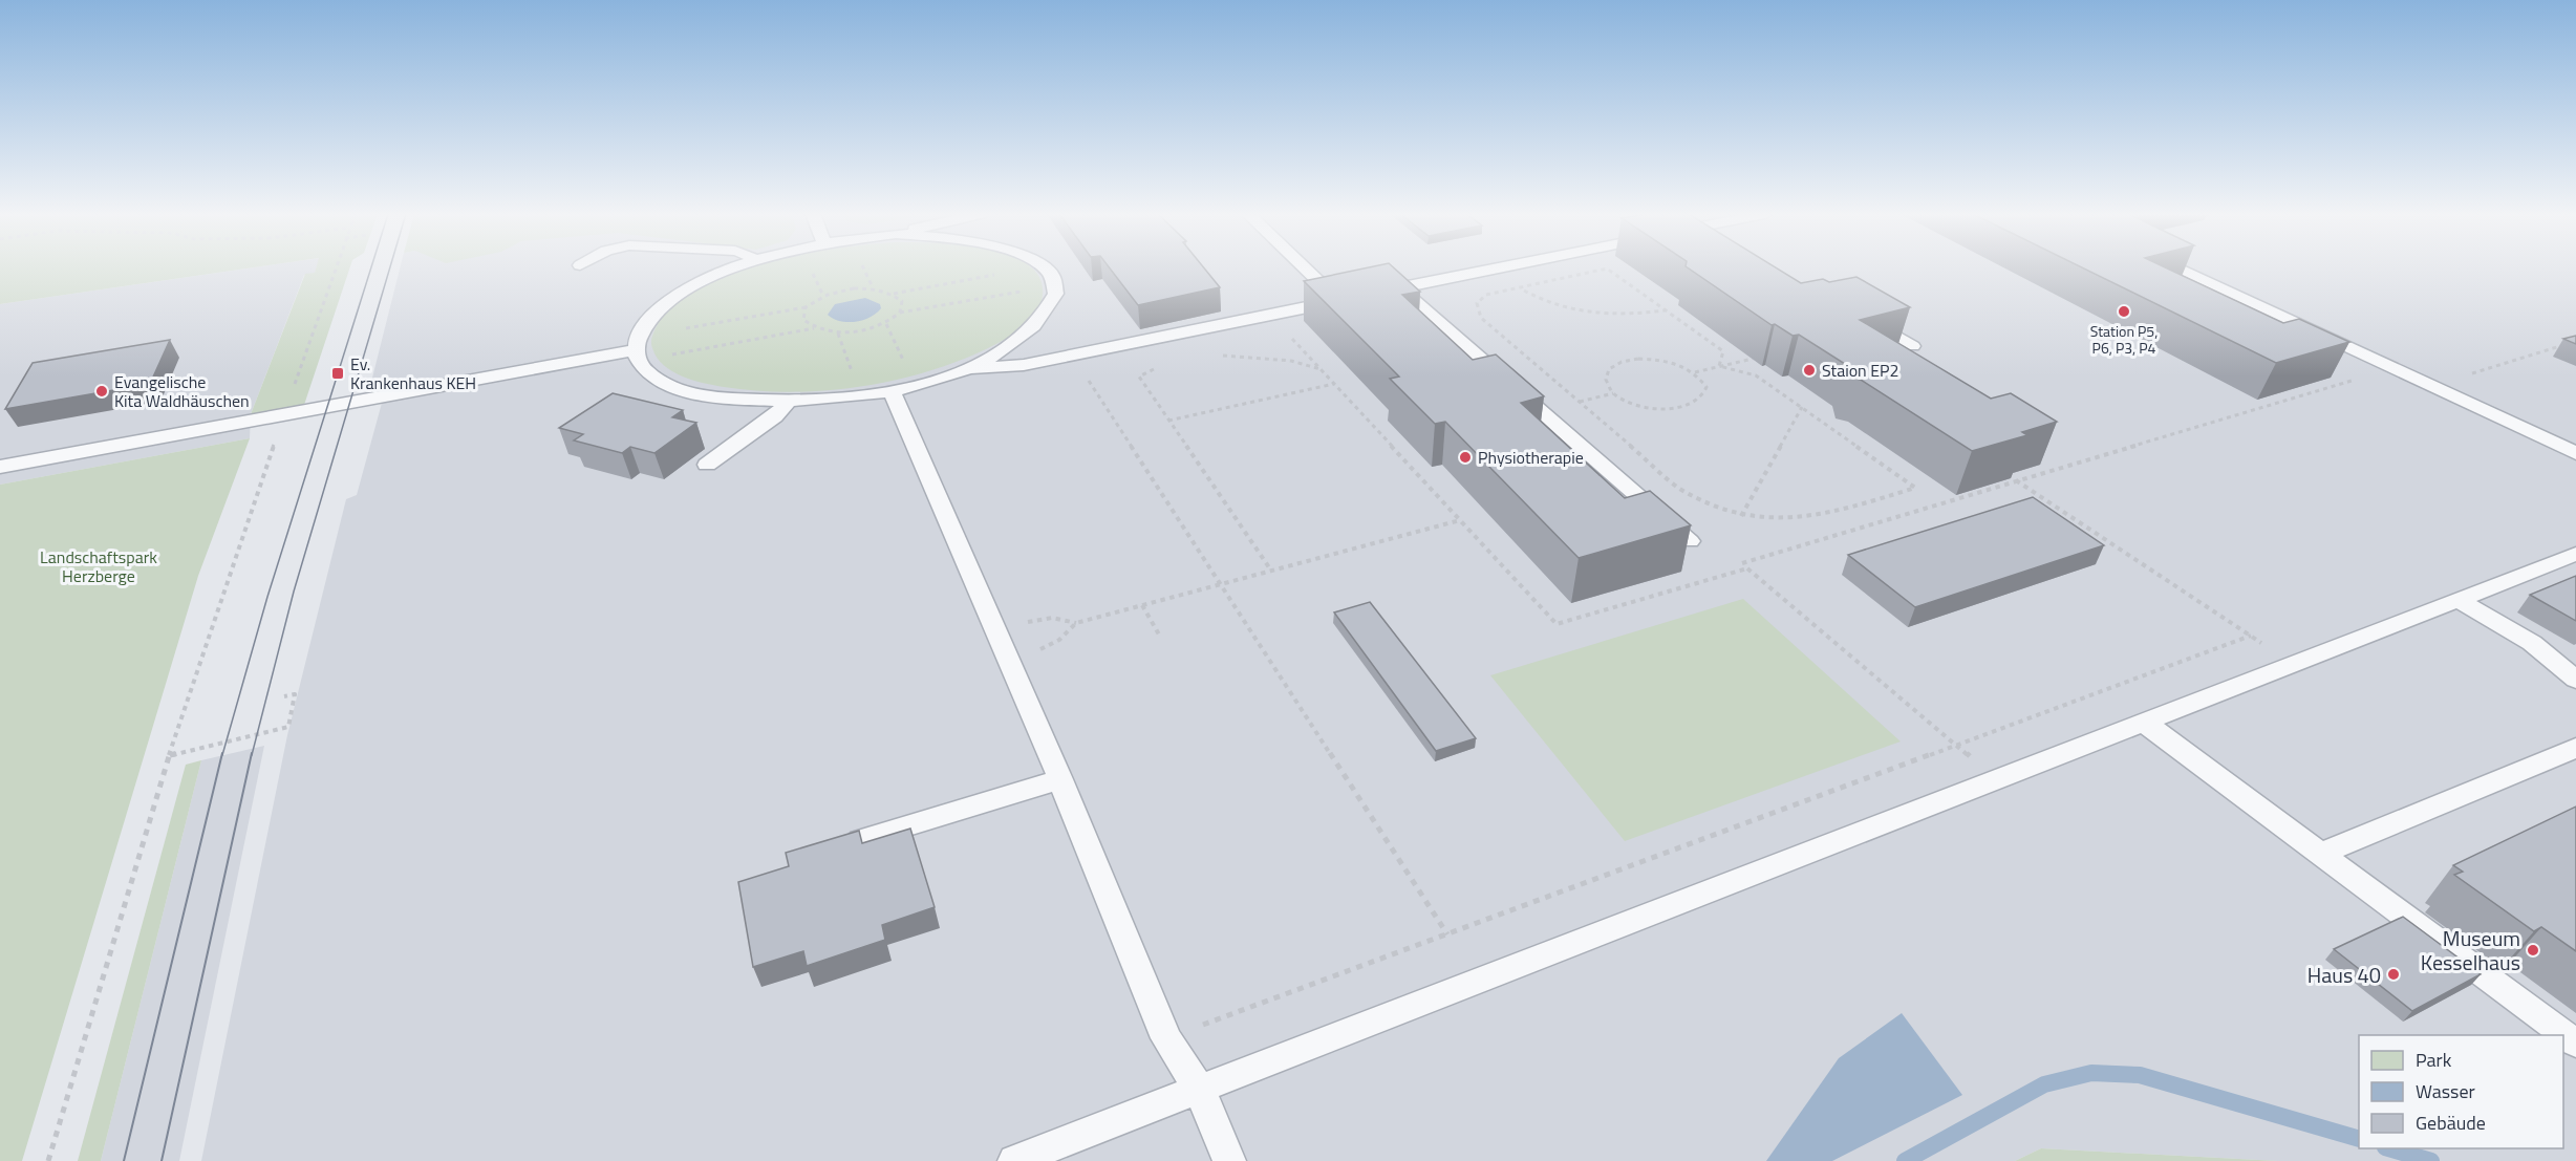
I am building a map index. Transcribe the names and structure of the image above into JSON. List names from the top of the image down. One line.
{"parks":["Landschaftspark Herzberge"],"places":{"other":["Station P5, P6, P3, P4","Staion EP2","Evangelische Kita Waldhäuschen","Physiotherapie","Museum Kesselhaus","Haus 40"],"transit":["Ev. Krankenhaus KEH"]},"legend":["Park","Wasser","Gebäude"]}
